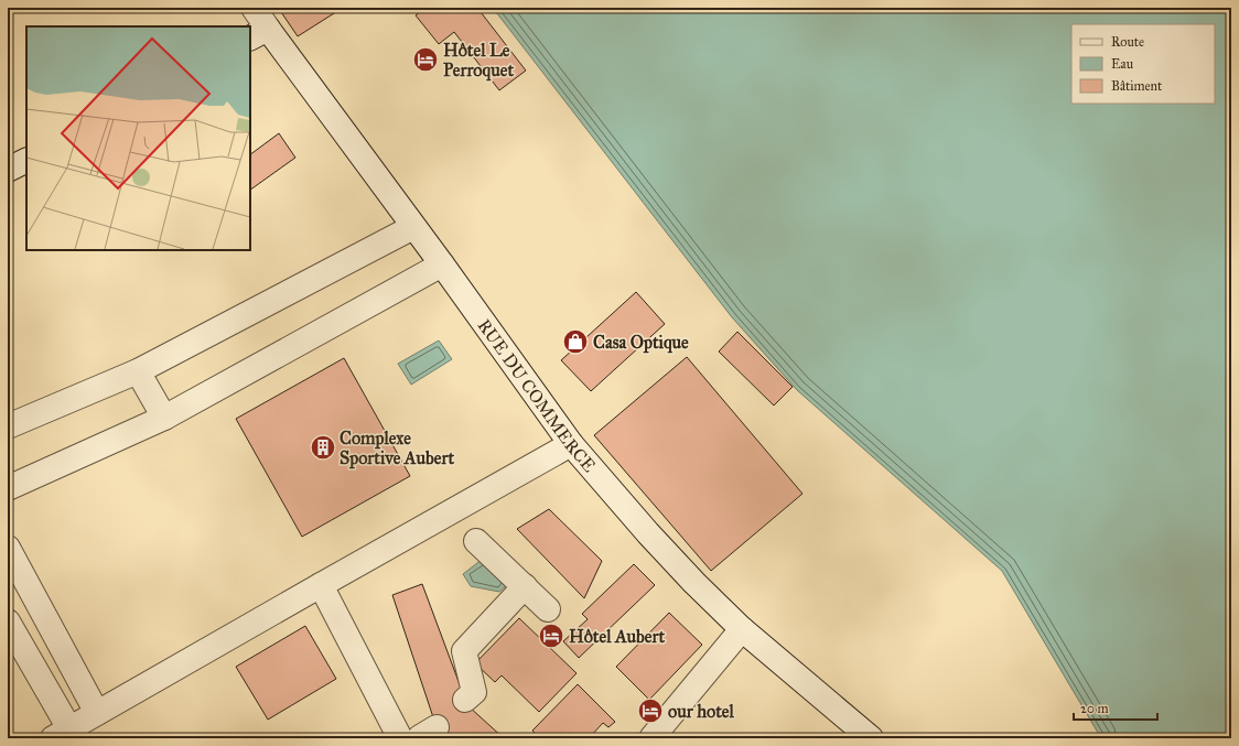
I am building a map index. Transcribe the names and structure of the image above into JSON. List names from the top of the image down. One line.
{"streets":{"street":["RUE DU COMMERCE"]},"places":{"hotel":["Hôtel Le Perroquet","Hôtel Aubert","our hotel"],"shop":["Casa Optique"],"building":["Complexe Sportive Aubert"]},"legend":["Route","Eau","Bâtiment"],"scale_bar":"20 m"}
